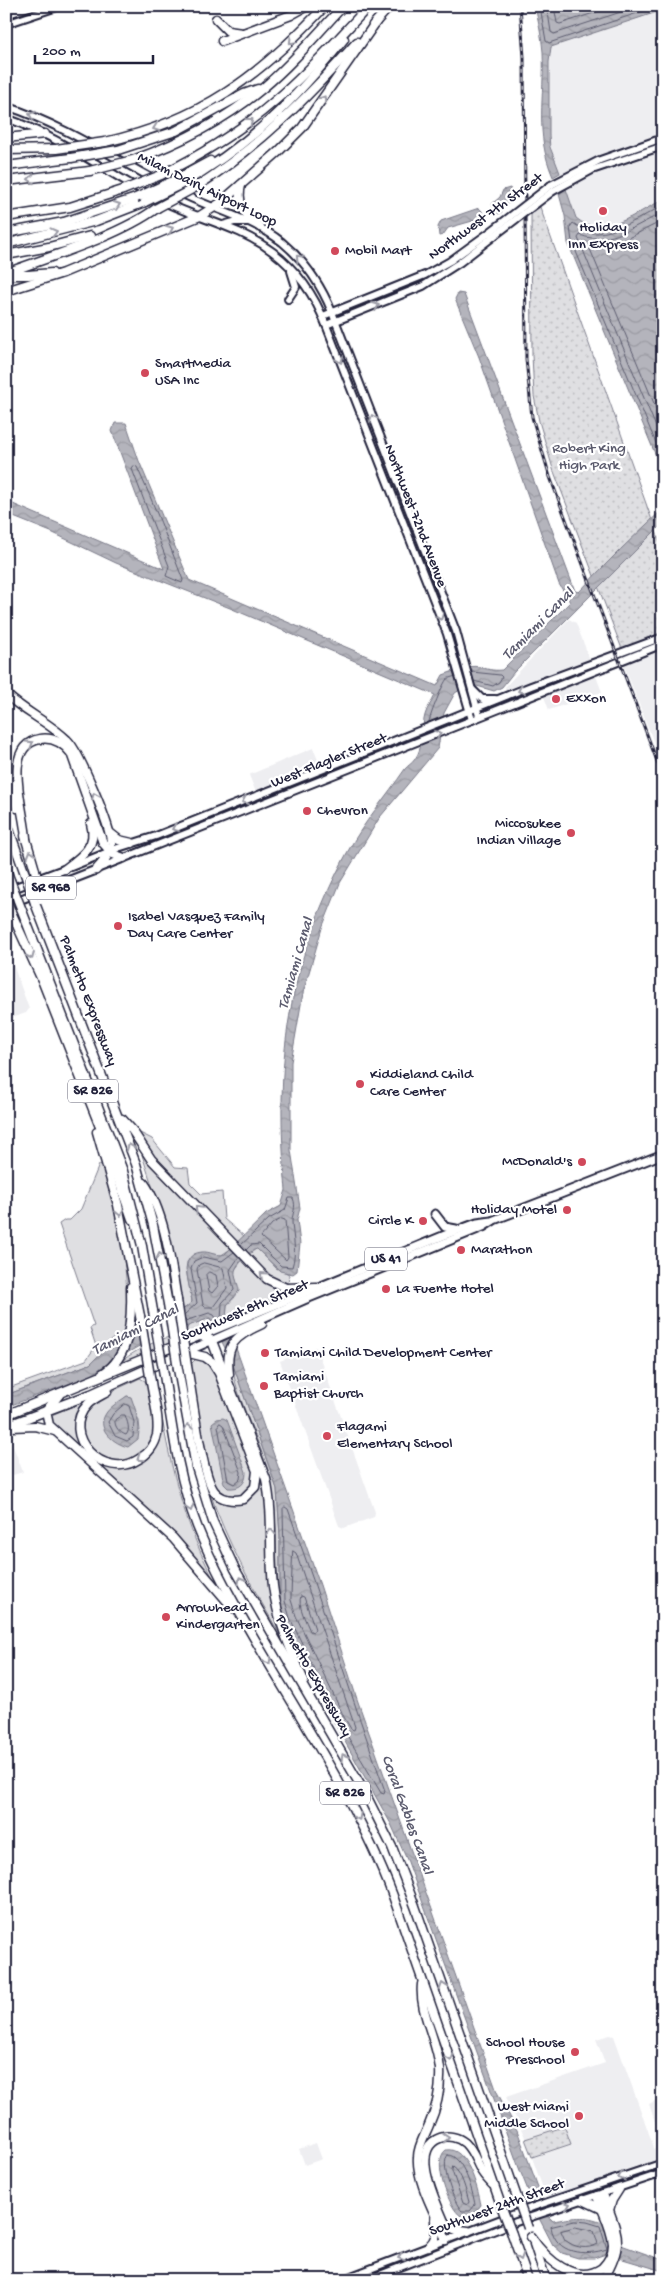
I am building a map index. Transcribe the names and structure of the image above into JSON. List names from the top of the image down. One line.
{"streets":{"highway":["Palmetto Expressway","SR 826","US 41","Southwest 8th Street"],"main road":["Milam Dairy Airport Loop","Northwest 7th Street","Northwest 72nd Avenue","West Flagler Street","SR 968","Southwest 24th Street"]},"crossings":[["Milam Dairy Airport Loop","Northwest 7th Street"],["Milam Dairy Airport Loop","Northwest 72nd Avenue"],["Northwest 7th Street","Northwest 72nd Avenue"],["Northwest 72nd Avenue","West Flagler Street"]],"water":["Tamiami Canal","Coral Gables Canal"],"parks":["Robert King High Park"],"places":["Holiday Inn Express","Mobil Mart","SmartMedia USA Inc","Exxon","Chevron","Miccosukee Indian Village","Isabel Vasquez Family Day Care Center","Kiddieland Child Care Center","McDonald's","Holiday Motel","Circle K","Marathon","La Fuente Hotel","Tamiami Child Development Center","Tamiami Baptist Church","Flagami Elementary School","Arrowhead Kindergarten","School House Preschool","West Miami Middle School"],"scale_bar":"200 m"}
